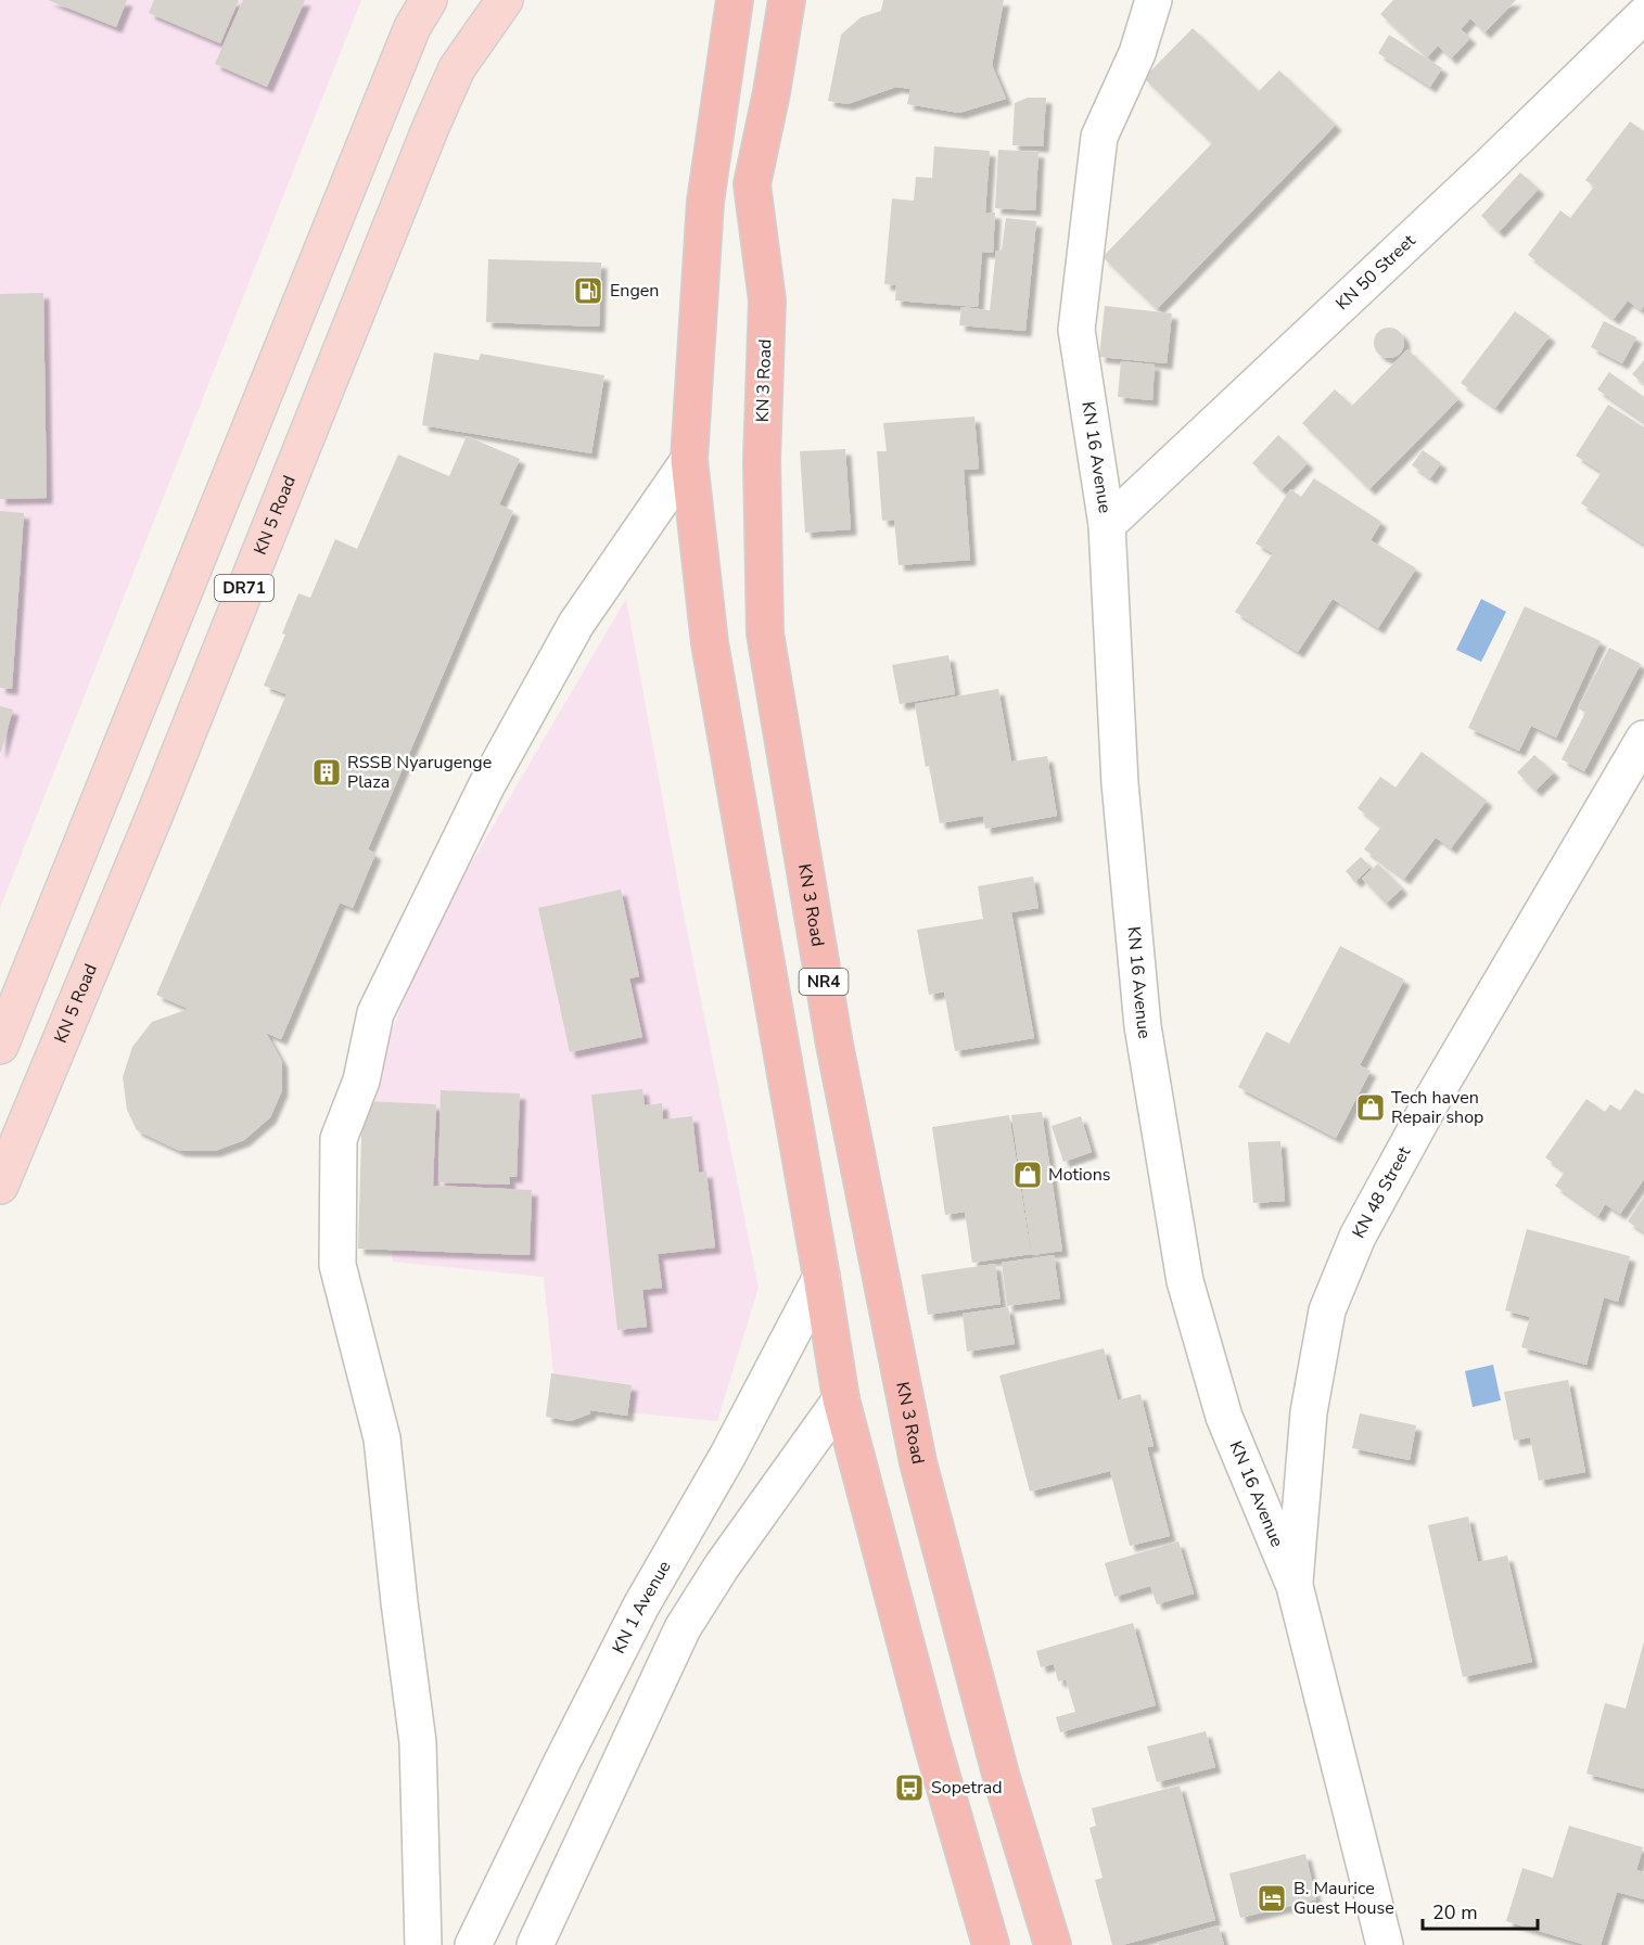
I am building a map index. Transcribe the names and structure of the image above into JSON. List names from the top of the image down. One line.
{"streets":{"highway":["KN 3 Road","NR4"],"main road":["KN 5 Road","DR71"],"street":["KN 50 Street","KN 16 Avenue","KN 48 Street","KN 1 Avenue"]},"crossings":[["KN 50 Street","KN 16 Avenue"],["KN 16 Avenue","KN 48 Street"]],"places":{"fuel station":["Engen"],"building":["RSSB Nyarugenge Plaza"],"shop":["Tech haven Repair shop","Motions"],"bus stop":["Sopetrad"],"hotel":["B. Maurice Guest House"]},"scale_bar":"20 m"}
